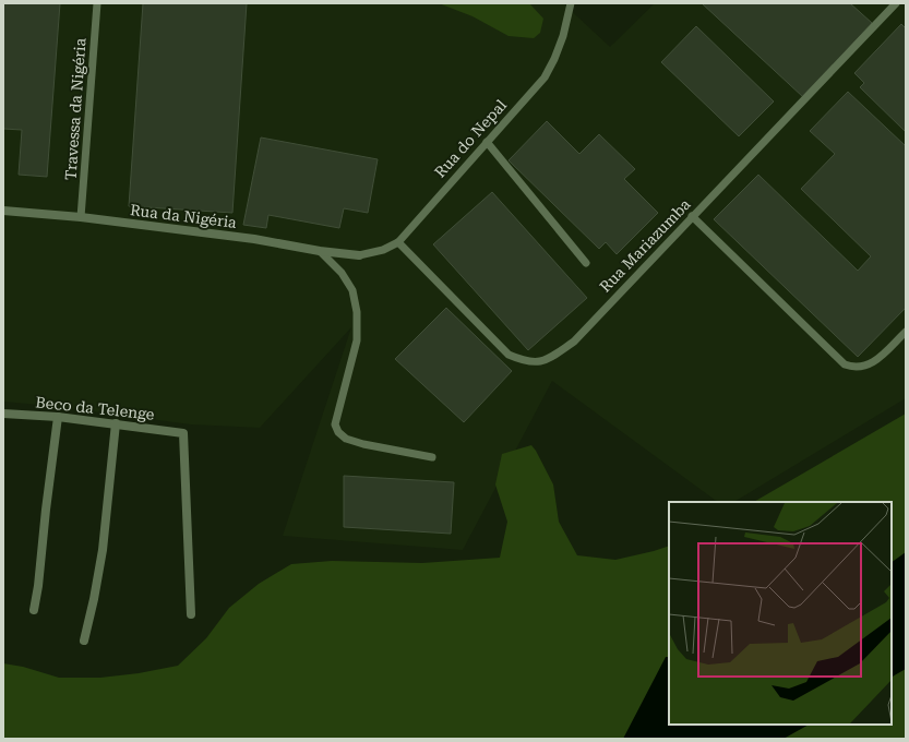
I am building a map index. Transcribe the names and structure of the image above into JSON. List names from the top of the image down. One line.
{"streets":{"street":["Rua da Nigéria","Beco da Telenge"],"lane":["Travessa da Nigéria","Rua do Nepal","Rua Mariazumba"]},"crossings":[["Travessa da Nigéria","Rua da Nigéria"],["Rua do Nepal","Rua da Nigéria"],["Rua do Nepal","Rua Mariazumba"]]}
